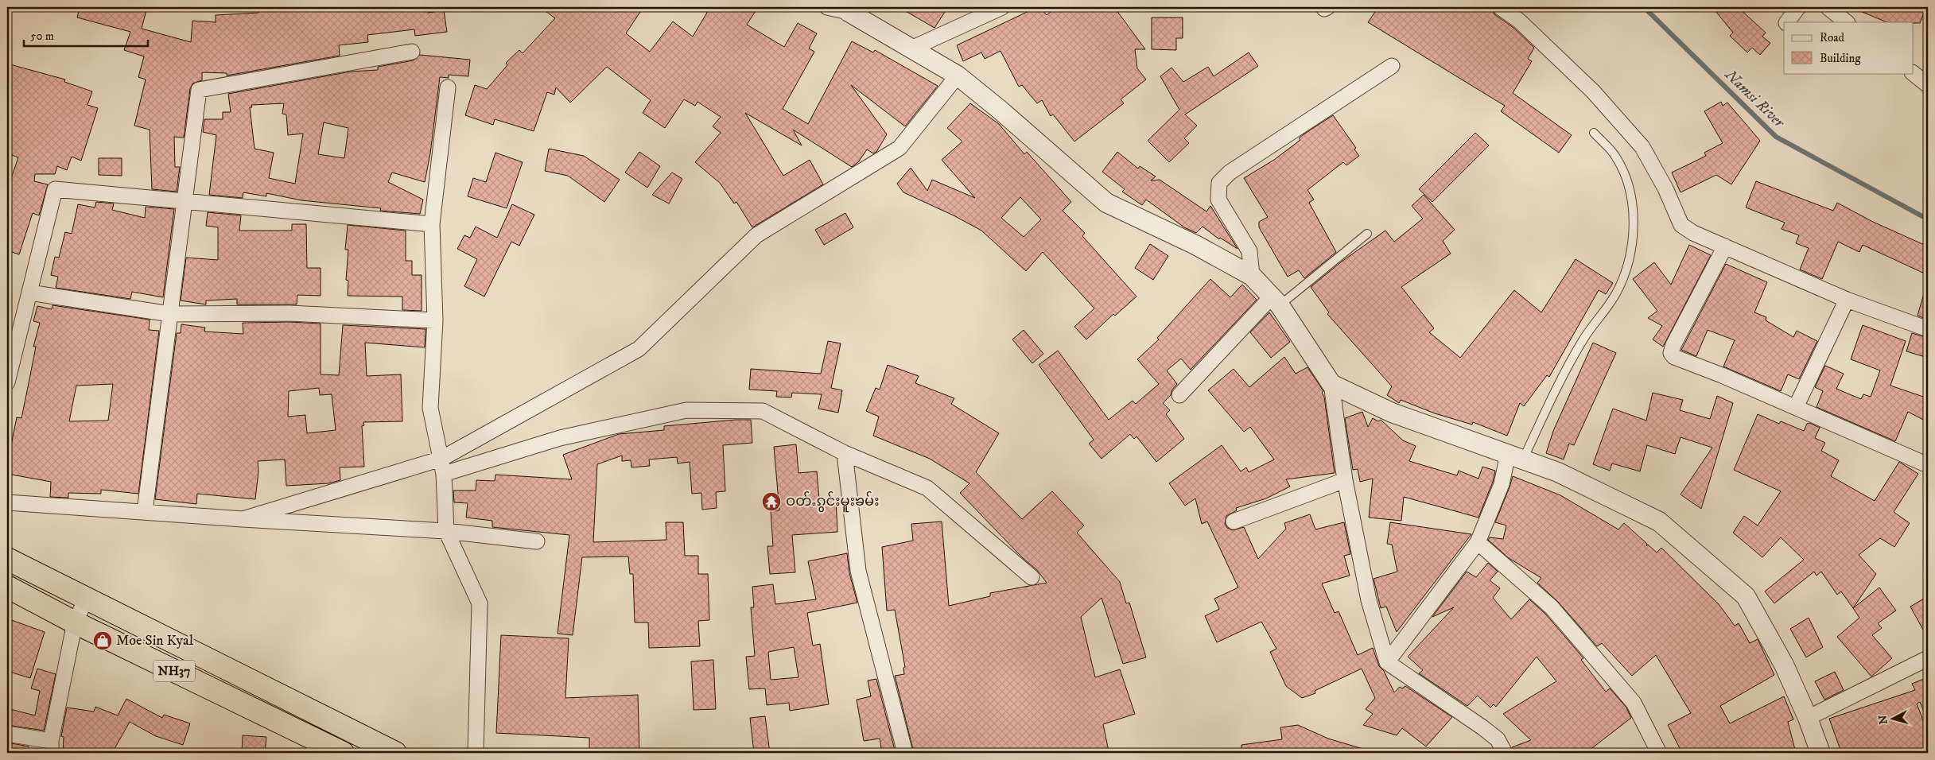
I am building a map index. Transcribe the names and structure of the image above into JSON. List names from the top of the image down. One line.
{"streets":{"highway":["NH37"]},"water":["Namsi River"],"places":{"temple":["ဝတ်ႉၵွင်းမူးၶမ်း"],"shop":["Moe Sin Kyal"]},"legend":["Road","Building"],"scale_bar":"50 m","north":"left"}
